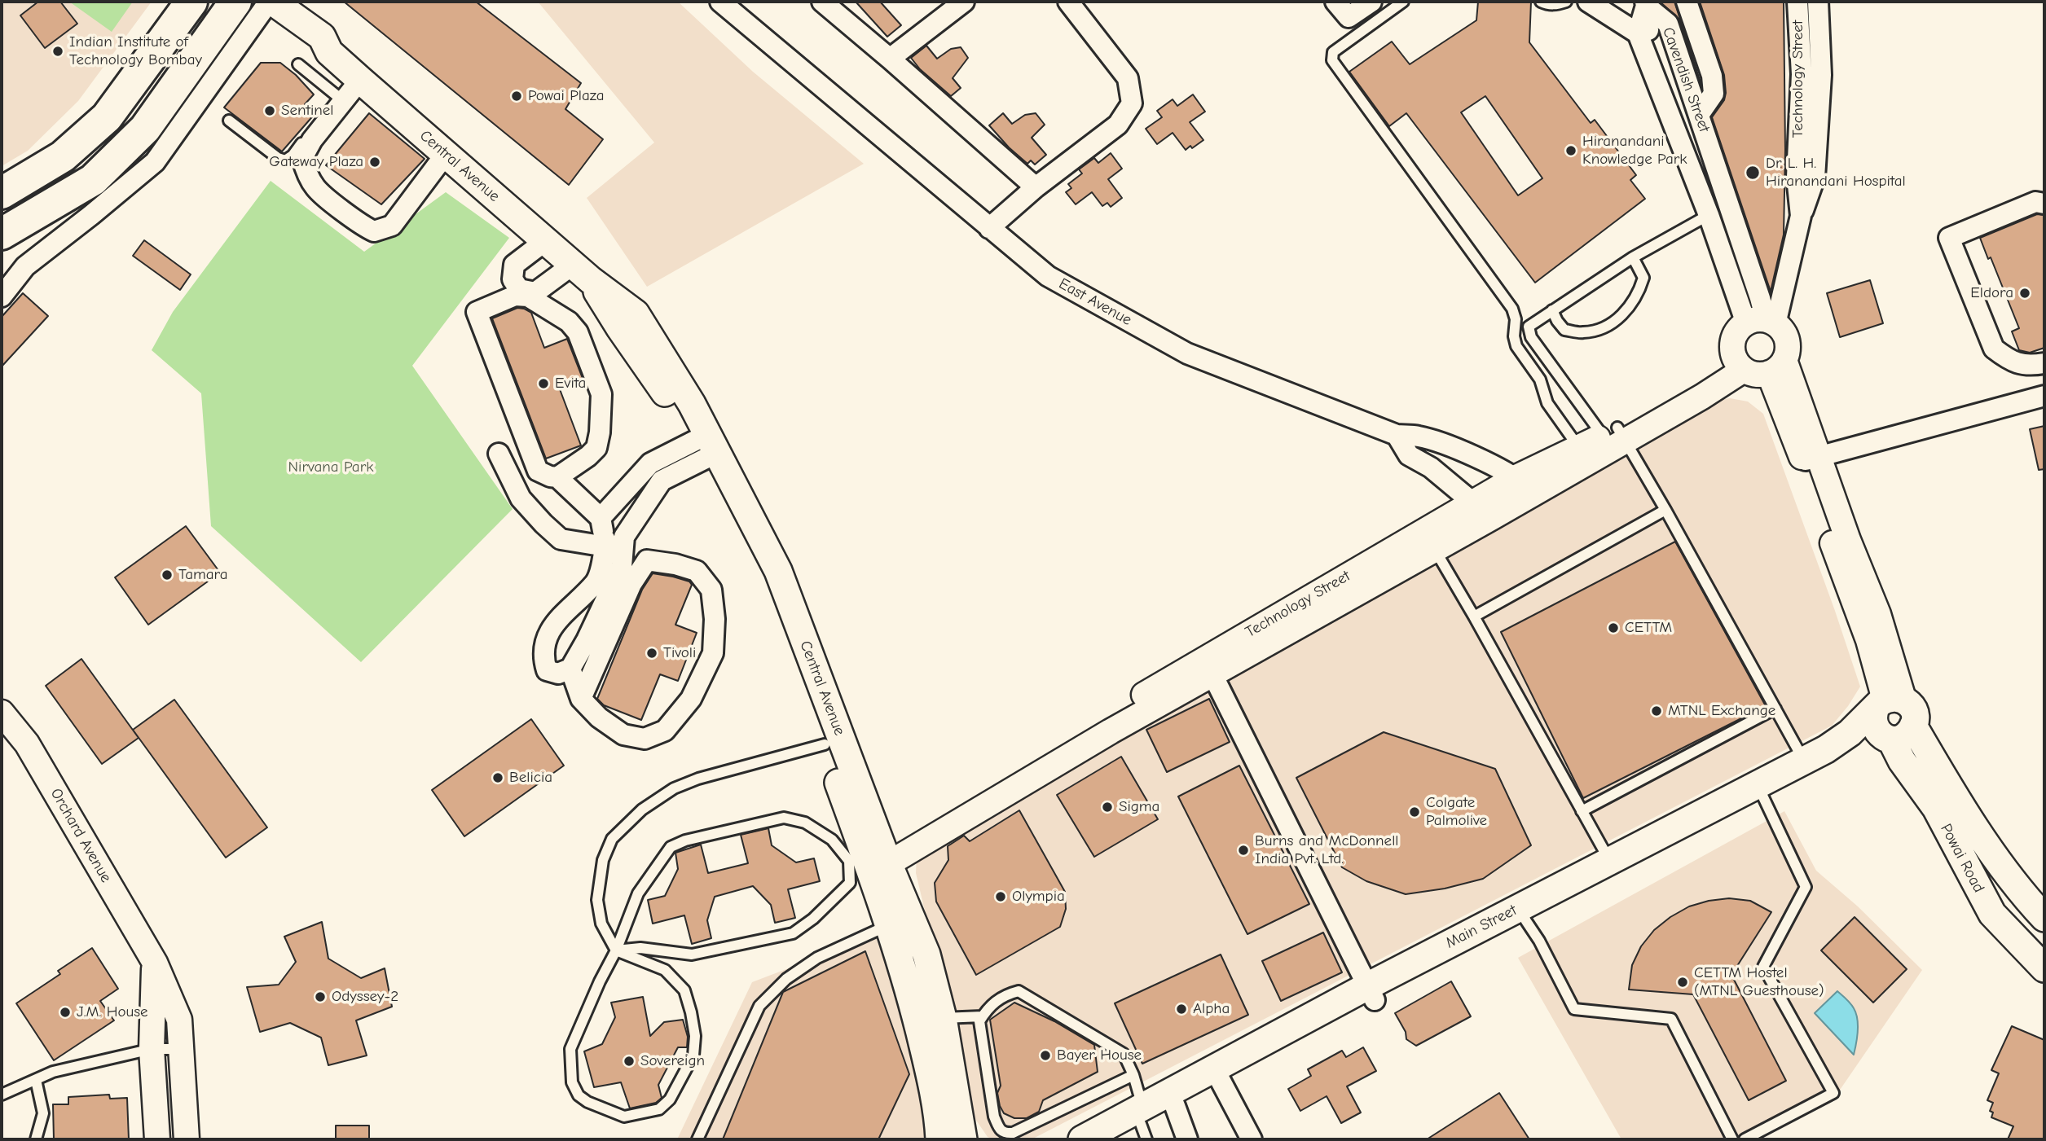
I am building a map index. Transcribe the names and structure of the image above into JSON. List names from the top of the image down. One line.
{"streets":{"main road":["Central Avenue","Powai Road","Main Street"],"street":["Technology Street","Cavendish Street","East Avenue","Orchard Avenue"]},"crossings":[["Technology Street","Cavendish Street"],["Technology Street","Central Avenue"],["Technology Street","East Avenue"],["Powai Road","Main Street"]],"parks":["Nirvana Park"],"places":["Indian Institute of Technology Bombay","Powai Plaza","Sentinel","Hiranandani Knowledge Park","Gateway Plaza","Dr. L. H. Hiranandani Hospital","Eldora","Evita","Tamara","CETTM","Tivoli","MTNL Exchange","Belicia","Sigma","Colgate Palmolive","Burns and McDonnell India Pvt. Ltd.","Olympia","CETTM Hostel (MTNL Guesthouse)","Odyssey-2","Alpha","J.M. House","Bayer House","Sovereign"]}
